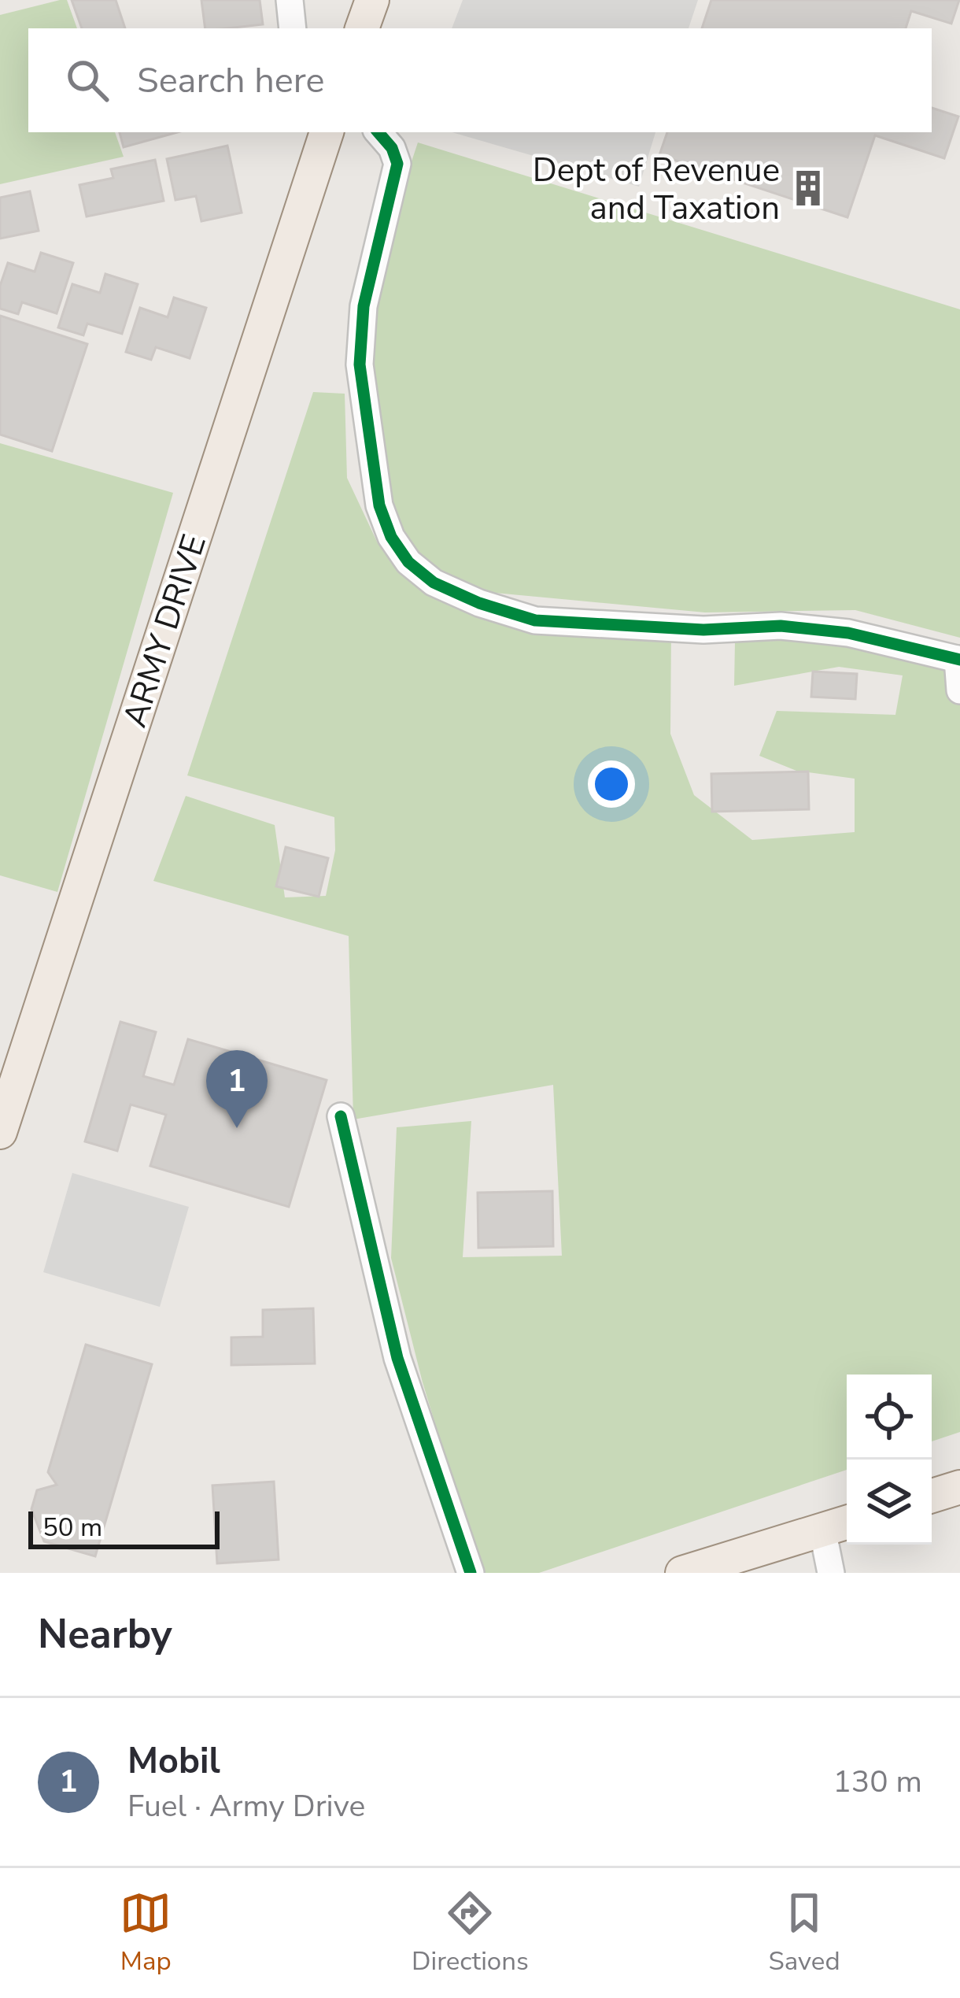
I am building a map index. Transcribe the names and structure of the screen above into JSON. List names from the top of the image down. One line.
{"streets":{"main road":["ARMY DRIVE"]},"places":{"building":["Dept of Revenue and Taxation"]},"scale_bar":"50 m","page":{"search":"Search here","pins":"1","scale":"50 m","heading":"Nearby","list":[{"mark":"1","name":"Mobil","note":"Fuel · Army Drive","value":"130 m"}],"nav":["Map","Directions","Saved"]}}
